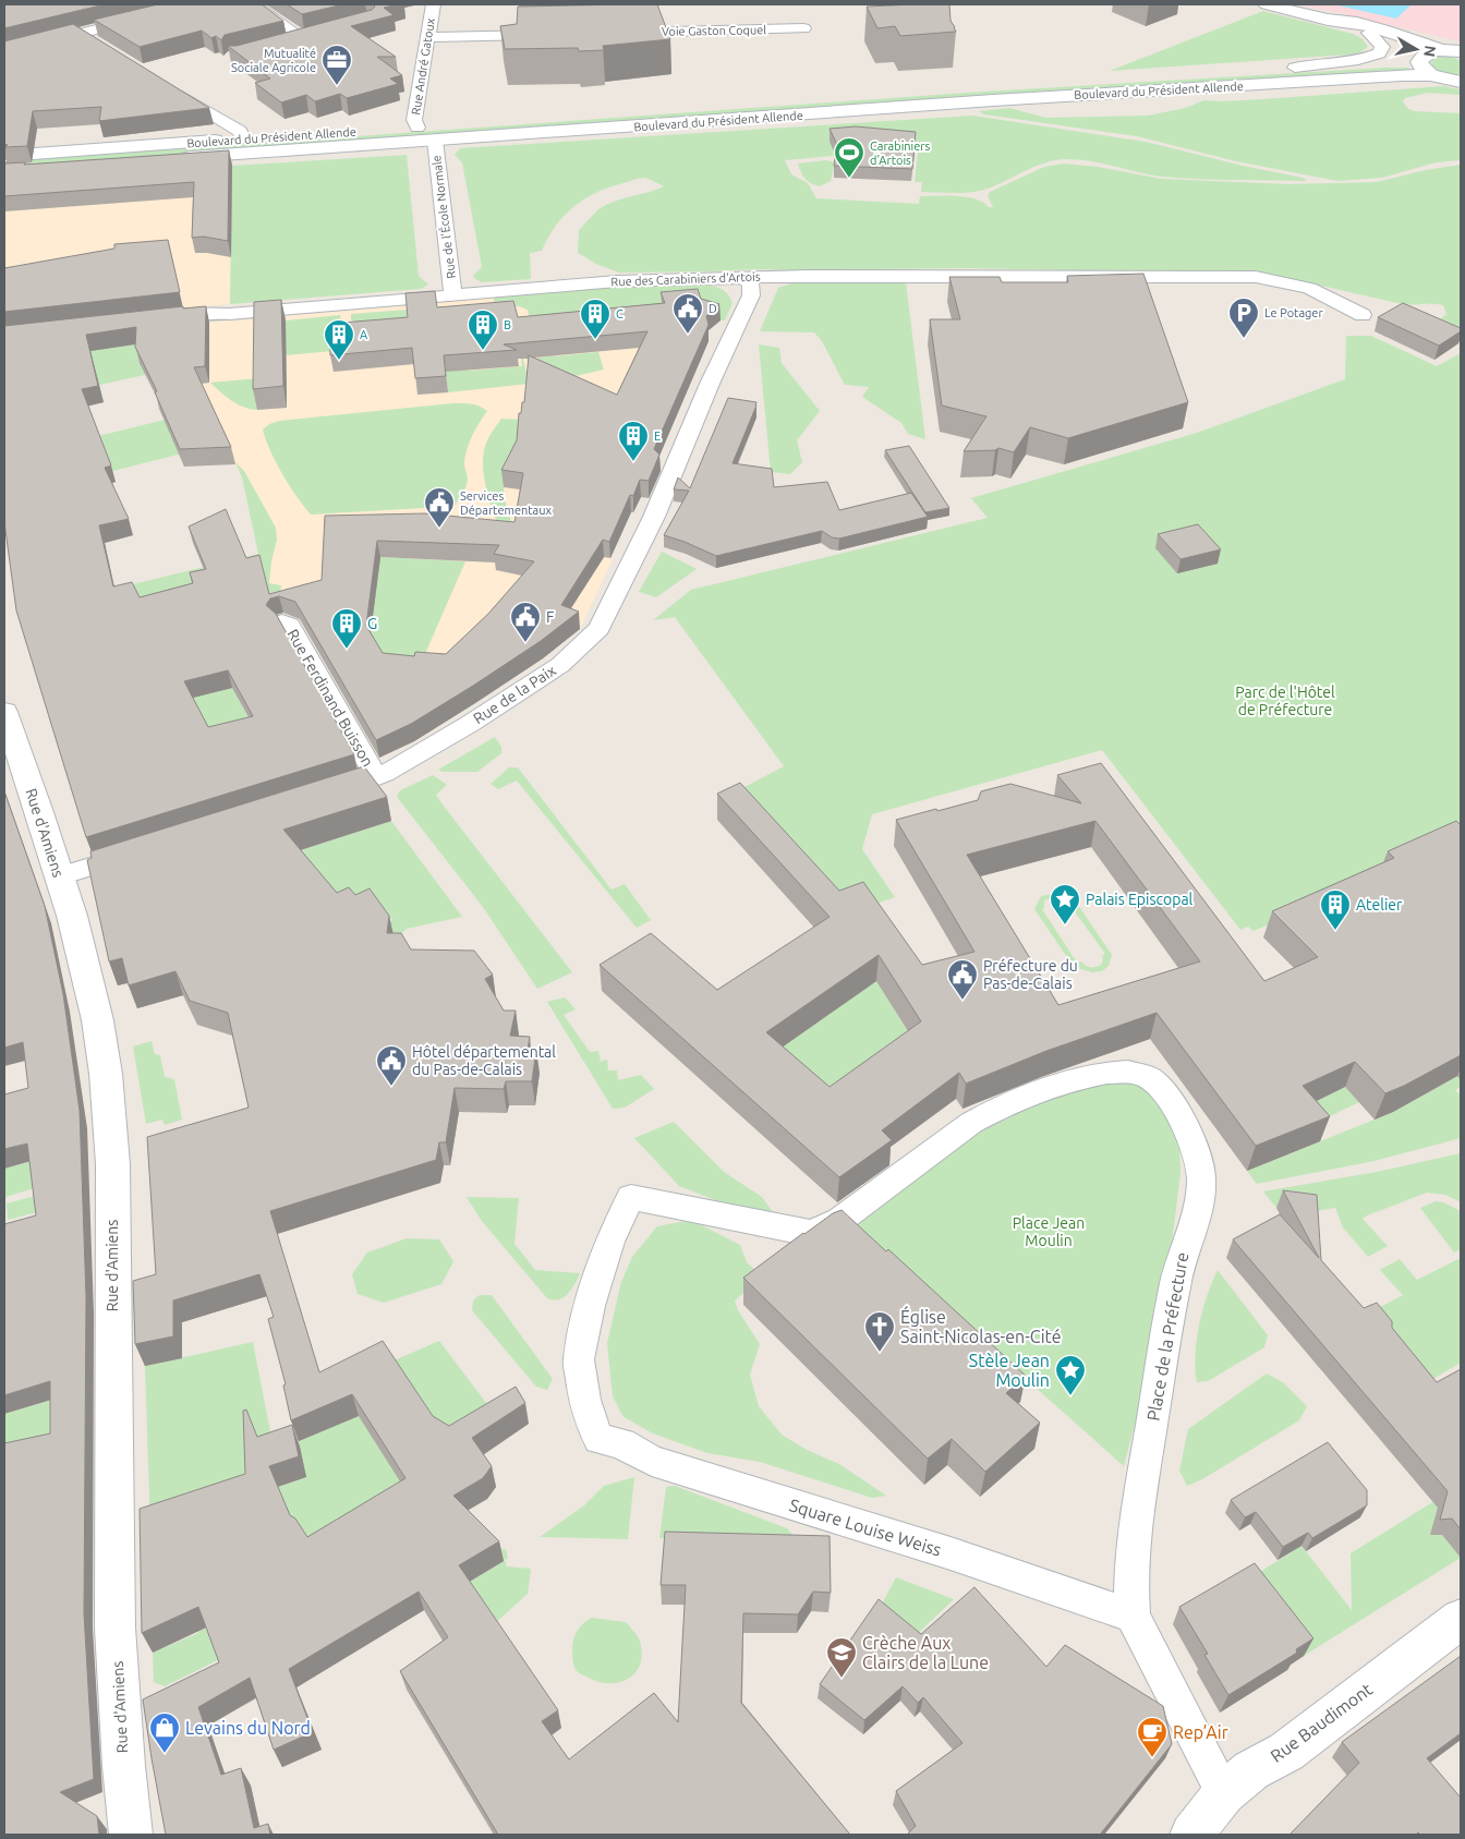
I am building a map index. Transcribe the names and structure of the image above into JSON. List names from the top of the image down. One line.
{"streets":{"main road":["Boulevard du Président Allende","Rue d'Amiens","Rue Baudimont"],"street":["Voie Gaston Coquel","Rue André Gatoux","Rue de l'École Normale","Rue des Carabiniers d'Artois","Rue de la Paix","Rue Ferdinand Buisson","Place de la Préfecture","Square Louise Weiss"]},"crossings":[["Rue André Gatoux","Boulevard du Président Allende"],["Boulevard du Président Allende","Rue de l'École Normale"],["Rue de l'École Normale","Rue des Carabiniers d'Artois"],["Rue des Carabiniers d'Artois","Rue de la Paix"],["Rue de la Paix","Rue Ferdinand Buisson"],["Place de la Préfecture","Square Louise Weiss"],["Place de la Préfecture","Rue Baudimont"]],"parks":["Parc de l'Hôtel de Préfecture","Place Jean Moulin"],"places":{"office":["Mutualité Sociale Agricole"],"sports":["Carabiniers d'Artois"],"public building":["D","Services Départementaux","F","Préfecture du Pas-de-Calais","Hôtel départemental du Pas-de-Calais"],"parking":["Le Potager"],"building":["C","B","A","E","G","Atelier"],"place":["Palais Episcopal","Stèle Jean Moulin"],"church":["Église Saint-Nicolas-en-Cité"],"school or university":["Crèche Aux Clairs de la Lune"],"shop":["Levains du Nord"],"cafe":["Rep’Air"]},"north":"right"}
